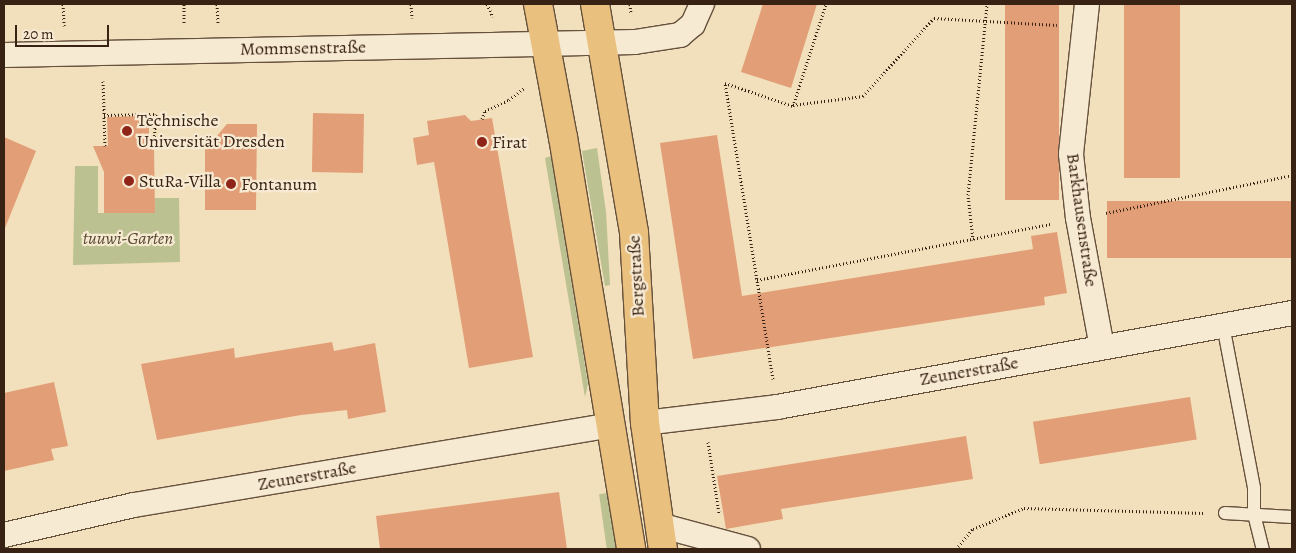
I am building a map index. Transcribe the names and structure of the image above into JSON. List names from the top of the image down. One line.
{"streets":{"main road":["Bergstraße"],"street":["Mommsenstraße","Barkhausenstraße","Zeunerstraße"]},"crossings":[["Mommsenstraße","Bergstraße"],["Barkhausenstraße","Zeunerstraße"],["Bergstraße","Zeunerstraße"]],"parks":["tuuwi-Garten"],"places":["Technische Universität Dresden","Firat","StuRa-Villa","Fontanum"],"scale_bar":"20 m"}
